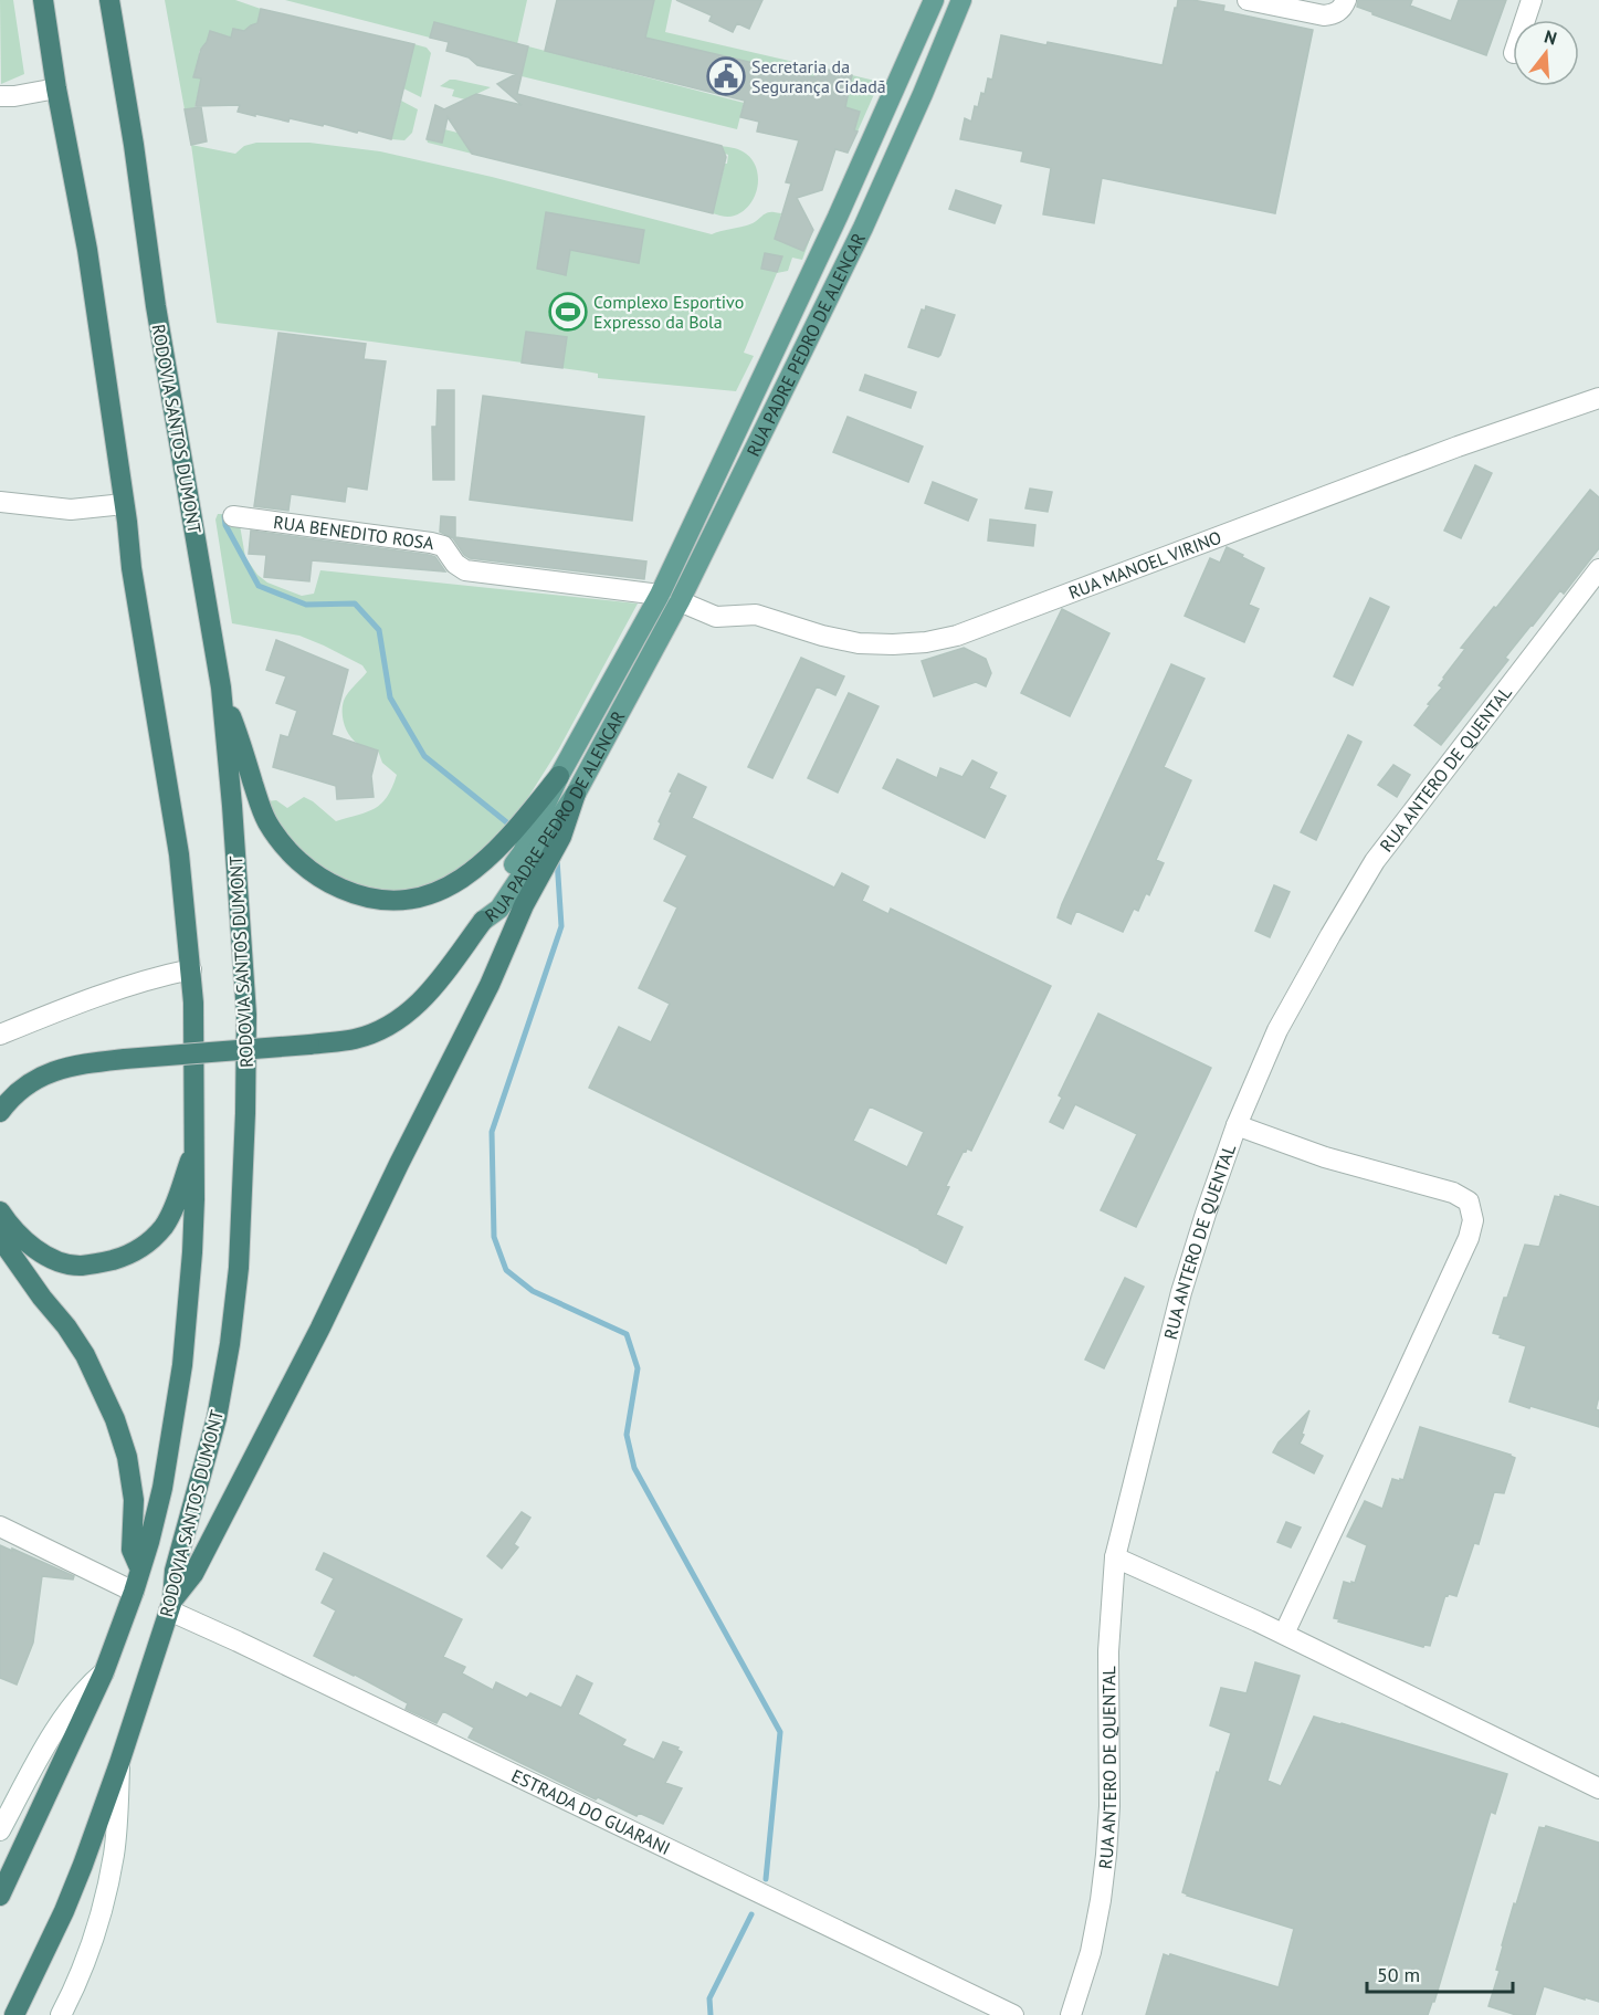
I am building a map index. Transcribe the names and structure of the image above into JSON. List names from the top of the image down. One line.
{"streets":{"highway":["RODOVIA SANTOS DUMONT"],"main road":["RUA PADRE PEDRO DE ALENCAR"],"street":["RUA BENEDITO ROSA","RUA MANOEL VIRINO","RUA ANTERO DE QUENTAL","ESTRADA DO GUARANI"]},"crossings":[["RUA PADRE PEDRO DE ALENCAR","RUA BENEDITO ROSA"],["RUA PADRE PEDRO DE ALENCAR","RUA MANOEL VIRINO"],["RODOVIA SANTOS DUMONT","ESTRADA DO GUARANI"]],"places":{"public building":["Secretaria da Segurança Cidadã"],"sports":["Complexo Esportivo Expresso da Bola"]},"scale_bar":"50 m","north":"top"}
